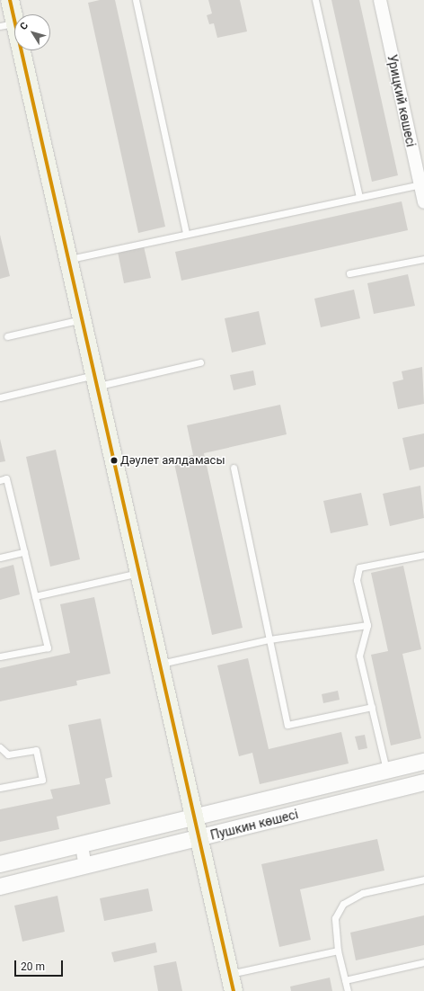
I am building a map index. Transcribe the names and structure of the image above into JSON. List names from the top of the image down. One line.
{"streets":{"street":["Урицкий көшесі","Пушкин көшесі"]},"places":["Дәулет аялдамасы"],"scale_bar":"20 m","north":"top left"}
